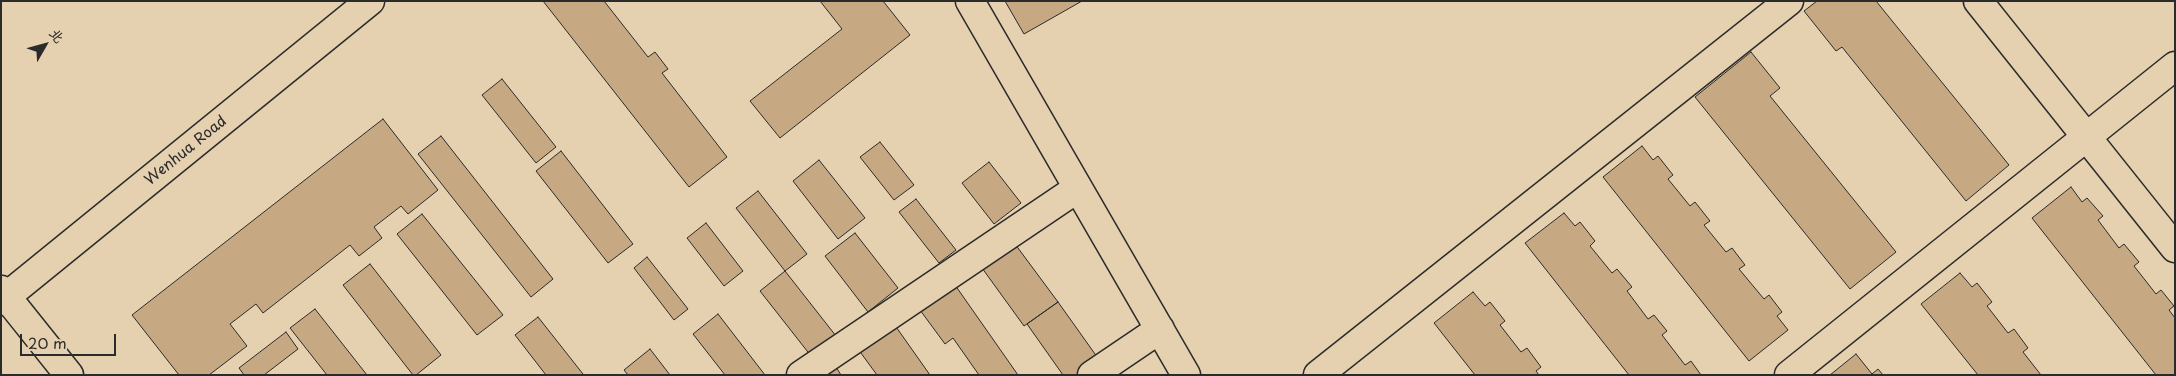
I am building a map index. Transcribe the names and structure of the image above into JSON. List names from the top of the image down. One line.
{"streets":{"street":["Wenhua Road"]},"scale_bar":"20 m","north":"top right"}
